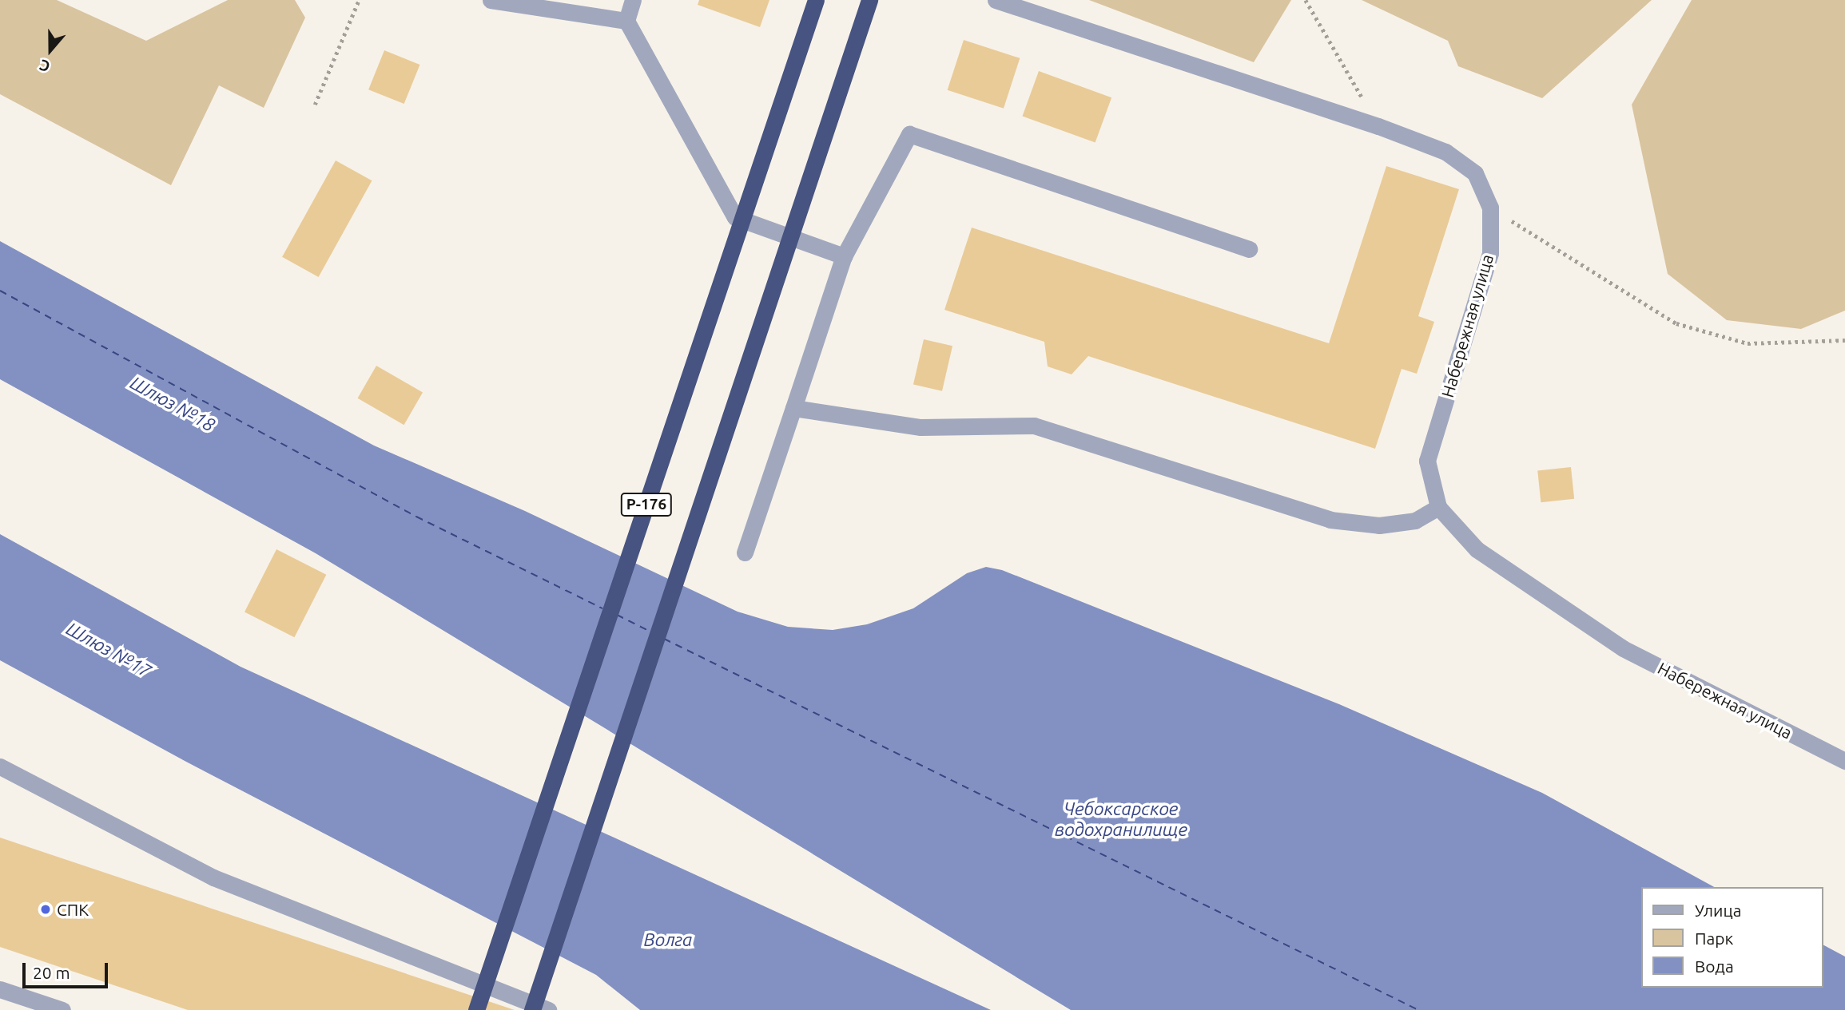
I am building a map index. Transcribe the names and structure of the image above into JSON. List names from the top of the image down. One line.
{"streets":{"highway":["Р-176"],"street":["Набережная улица"]},"water":["Шлюз №18","Шлюз №17","Чебоксарское водохранилище","Волга"],"places":["СПК"],"legend":["Улица","Парк","Вода"],"scale_bar":"20 m","north":"bottom"}
